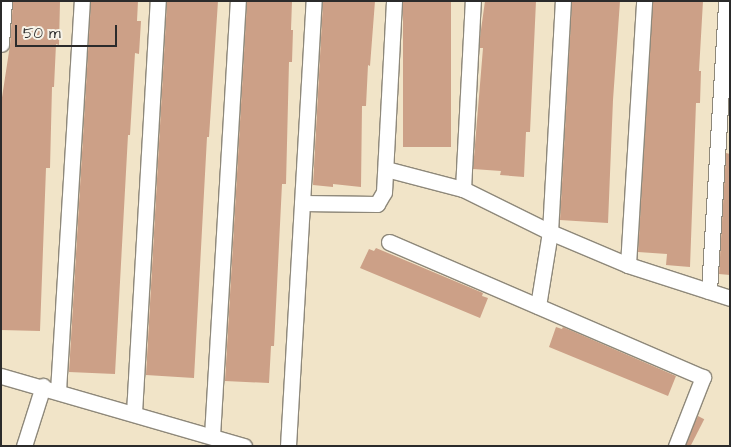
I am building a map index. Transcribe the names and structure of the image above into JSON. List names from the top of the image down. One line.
{"scale_bar":"50 m"}
